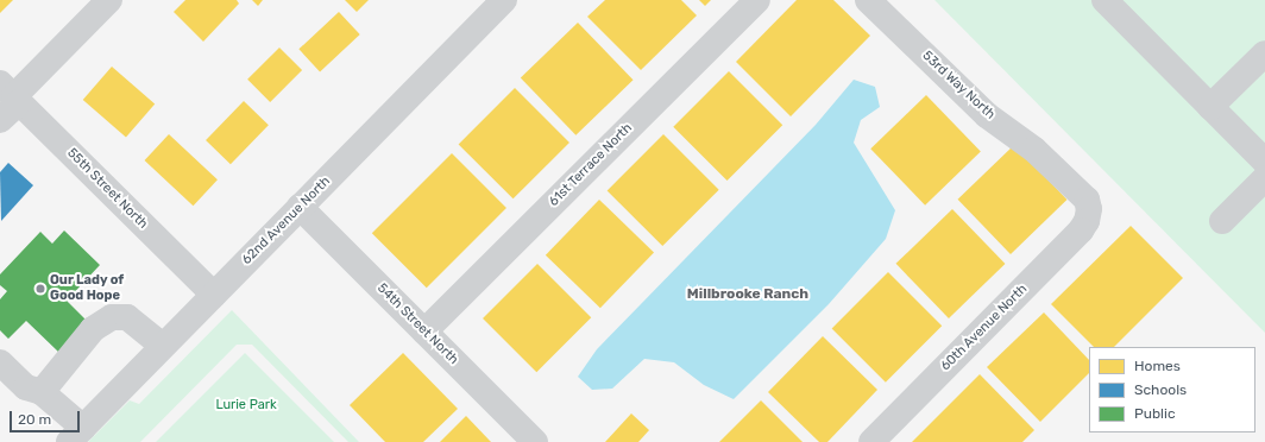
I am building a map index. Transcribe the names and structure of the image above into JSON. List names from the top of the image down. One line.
{"streets":{"street":["53rd Way North","61st Terrace North","55th Street North","62nd Avenue North","54th Street North","60th Avenue North"]},"crossings":[["53rd Way North","60th Avenue North"],["61st Terrace North","54th Street North"],["55th Street North","62nd Avenue North"],["62nd Avenue North","54th Street North"]],"districts":["Millbrooke Ranch"],"parks":["Lurie Park"],"places":["Our Lady of Good Hope"],"legend":["Homes","Schools","Public"],"scale_bar":"20 m"}
